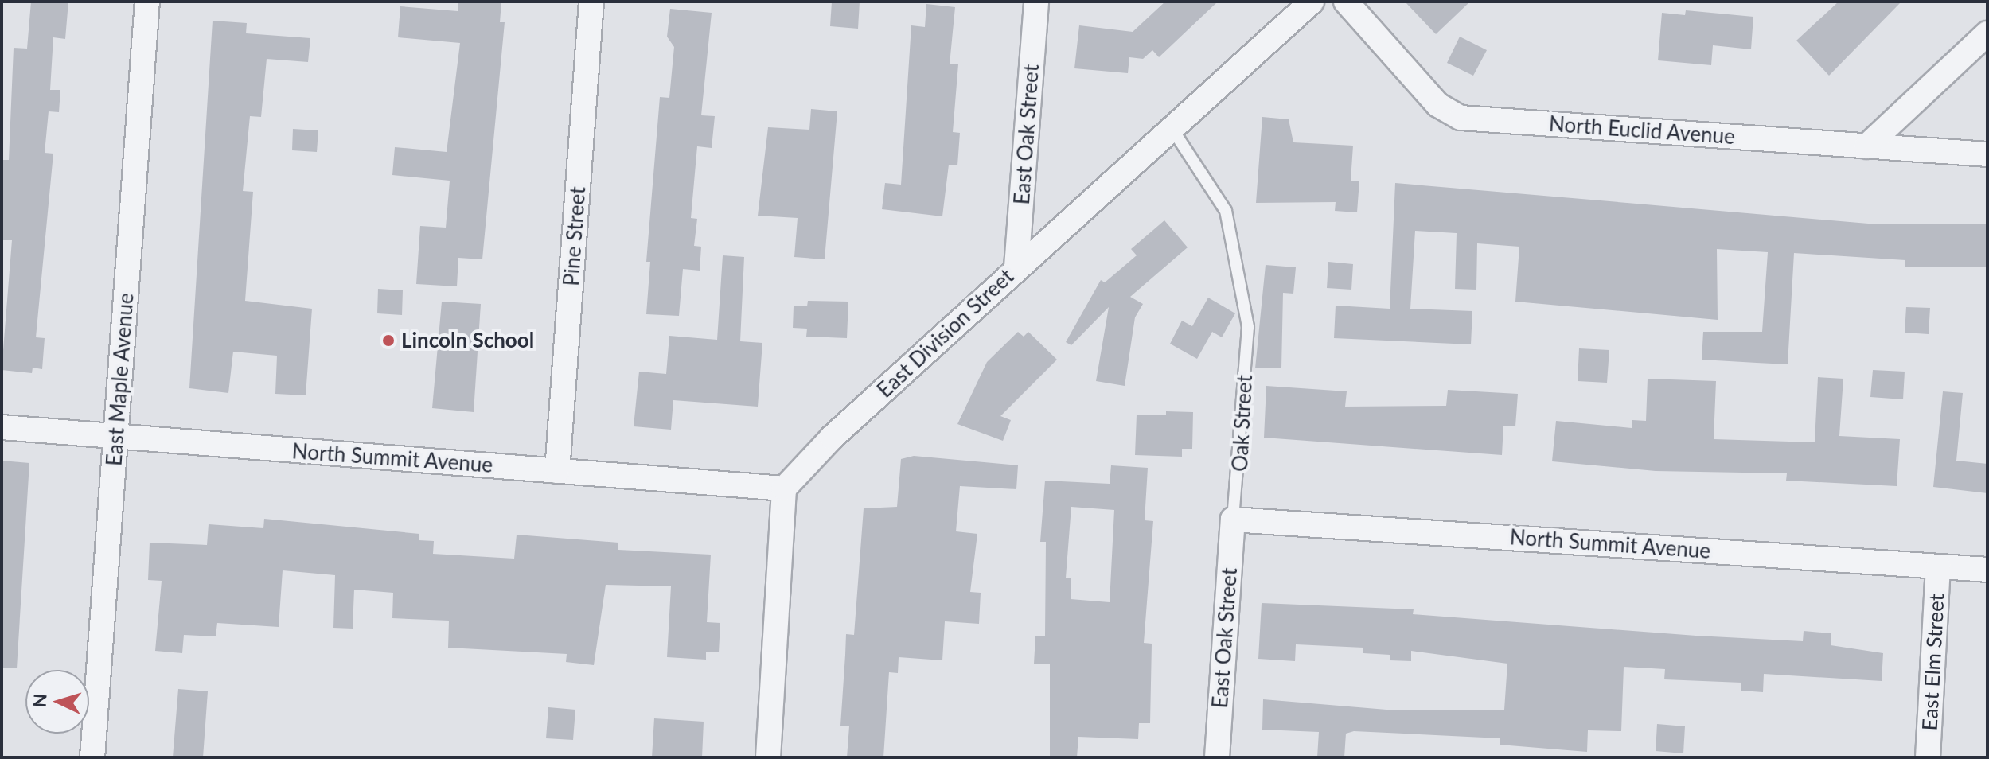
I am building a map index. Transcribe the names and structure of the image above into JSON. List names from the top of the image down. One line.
{"streets":{"street":["North Euclid Avenue","East Oak Street","Pine Street","East Division Street","East Maple Avenue","North Summit Avenue","East Elm Street"],"lane":["Oak Street"]},"crossings":[["East Oak Street","East Division Street"],["East Oak Street","Oak Street"],["East Oak Street","North Summit Avenue"],["Pine Street","North Summit Avenue"],["East Division Street","Oak Street"],["East Division Street","North Summit Avenue"],["East Maple Avenue","North Summit Avenue"],["Oak Street","North Summit Avenue"],["North Summit Avenue","East Elm Street"]],"places":["Lincoln School"],"north":"left"}
